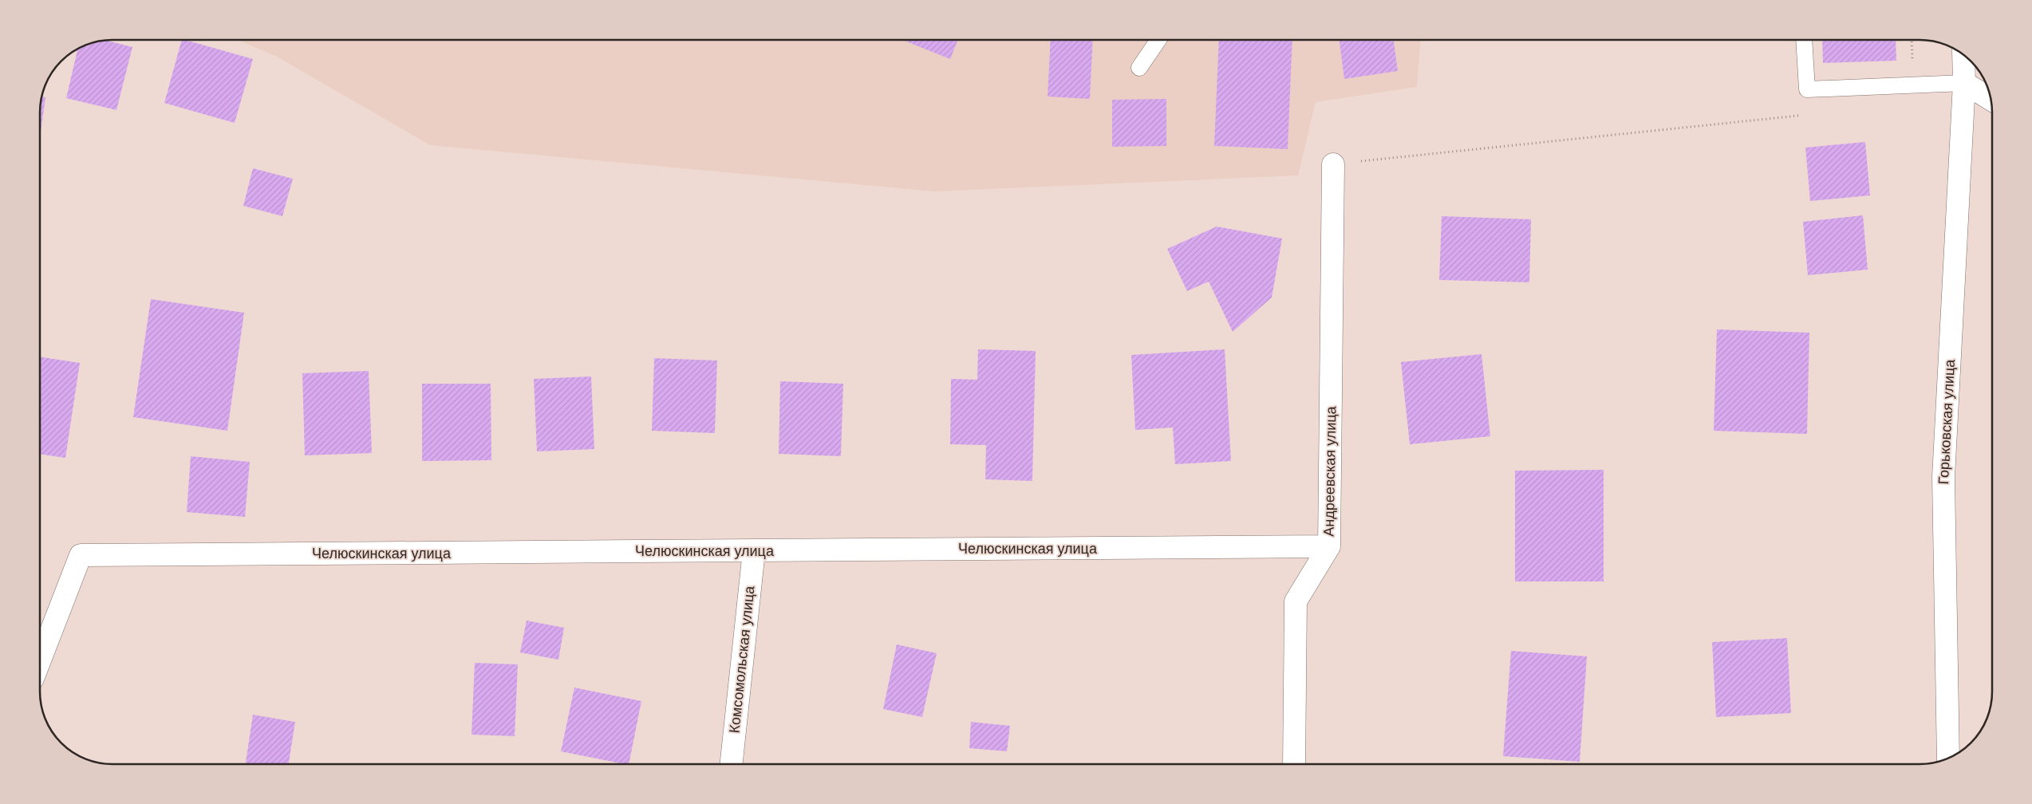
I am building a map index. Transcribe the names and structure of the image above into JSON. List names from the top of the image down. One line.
{"streets":{"street":["Горьковская улица","Андреевская улица","Челюскинская улица","Комсомольская улица"]},"crossings":[["Андреевская улица","Челюскинская улица"],["Челюскинская улица","Комсомольская улица"]]}
